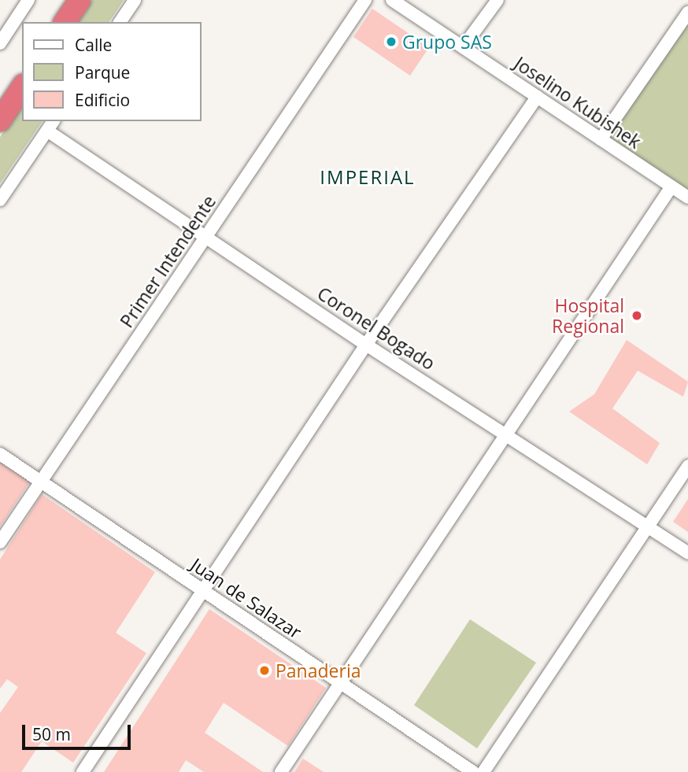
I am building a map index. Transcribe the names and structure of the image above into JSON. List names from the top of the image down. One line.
{"streets":{"street":["Joselino Kubishek","Primer Intendente","Coronel Bogado","Juan de Salazar"]},"crossings":[["Primer Intendente","Coronel Bogado"],["Primer Intendente","Juan de Salazar"]],"districts":["IMPERIAL"],"places":["Grupo SAS","Hospital Regional","Panaderia"],"legend":["Calle","Parque","Edificio"],"scale_bar":"50 m"}
